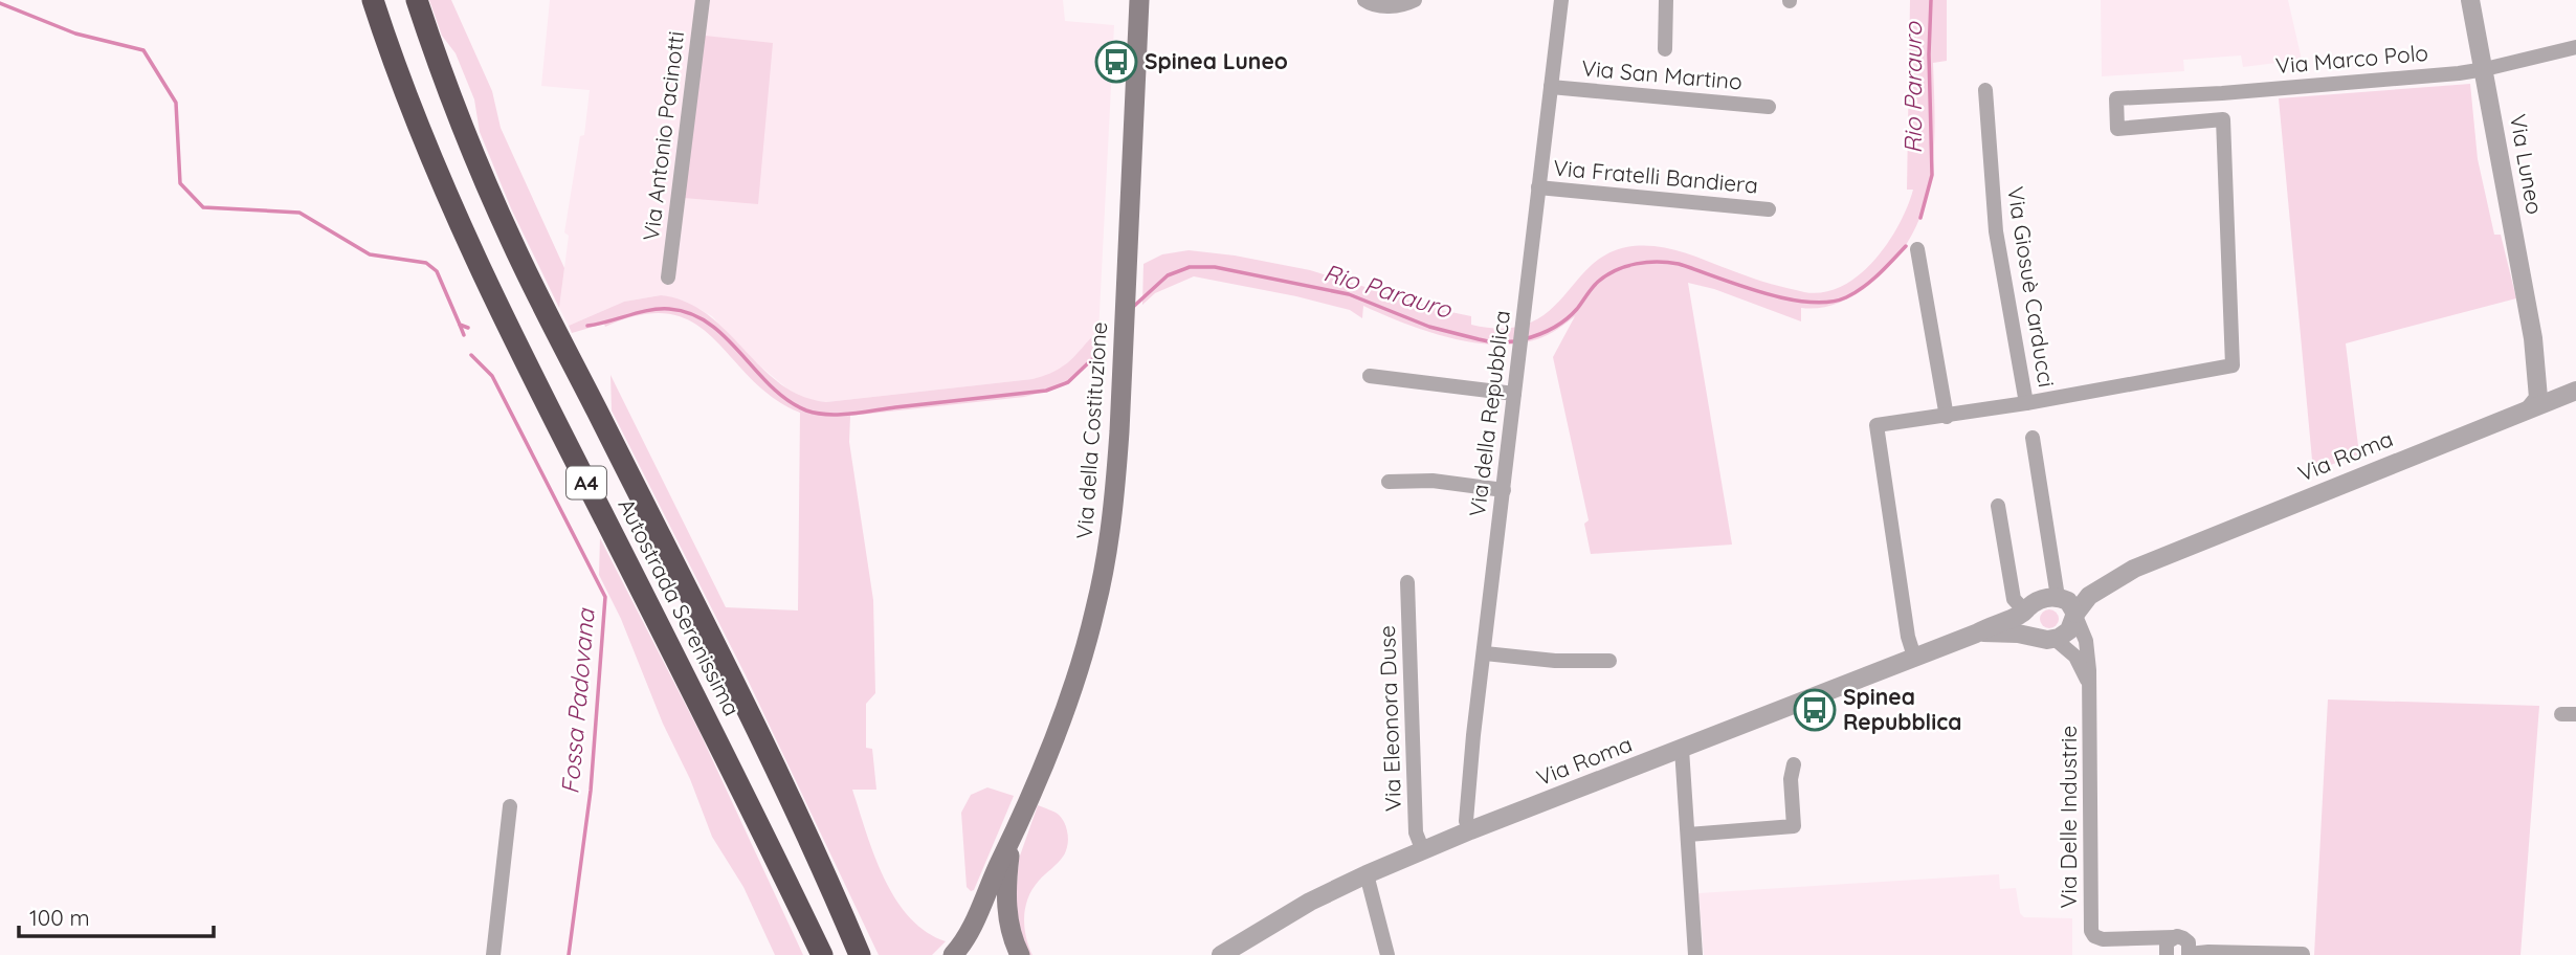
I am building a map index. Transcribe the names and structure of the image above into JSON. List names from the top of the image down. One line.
{"streets":{"highway":["A4","Autostrada Serenissima"],"main road":["Via della Costituzione"],"street":["Via Marco Polo","Via San Martino","Via Antonio Pacinotti","Via Luneo","Via Fratelli Bandiera","Via Giosuè Carducci","Via della Repubblica","Via Roma","Via Eleonora Duse","Via Delle Industrie"]},"crossings":[["Via Marco Polo","Via Luneo"],["Via Marco Polo","Via Giosuè Carducci"],["Via San Martino","Via della Repubblica"],["Via Luneo","Via Roma"],["Via Fratelli Bandiera","Via della Repubblica"],["Via Giosuè Carducci","Via Roma"],["Via della Repubblica","Via Roma"],["Via Roma","Via Eleonora Duse"],["Via Roma","Via Delle Industrie"]],"water":["Rio Parauro","Fossa Padovana"],"places":{"bus stop":["Spinea Luneo","Spinea Repubblica"]},"scale_bar":"100 m"}
